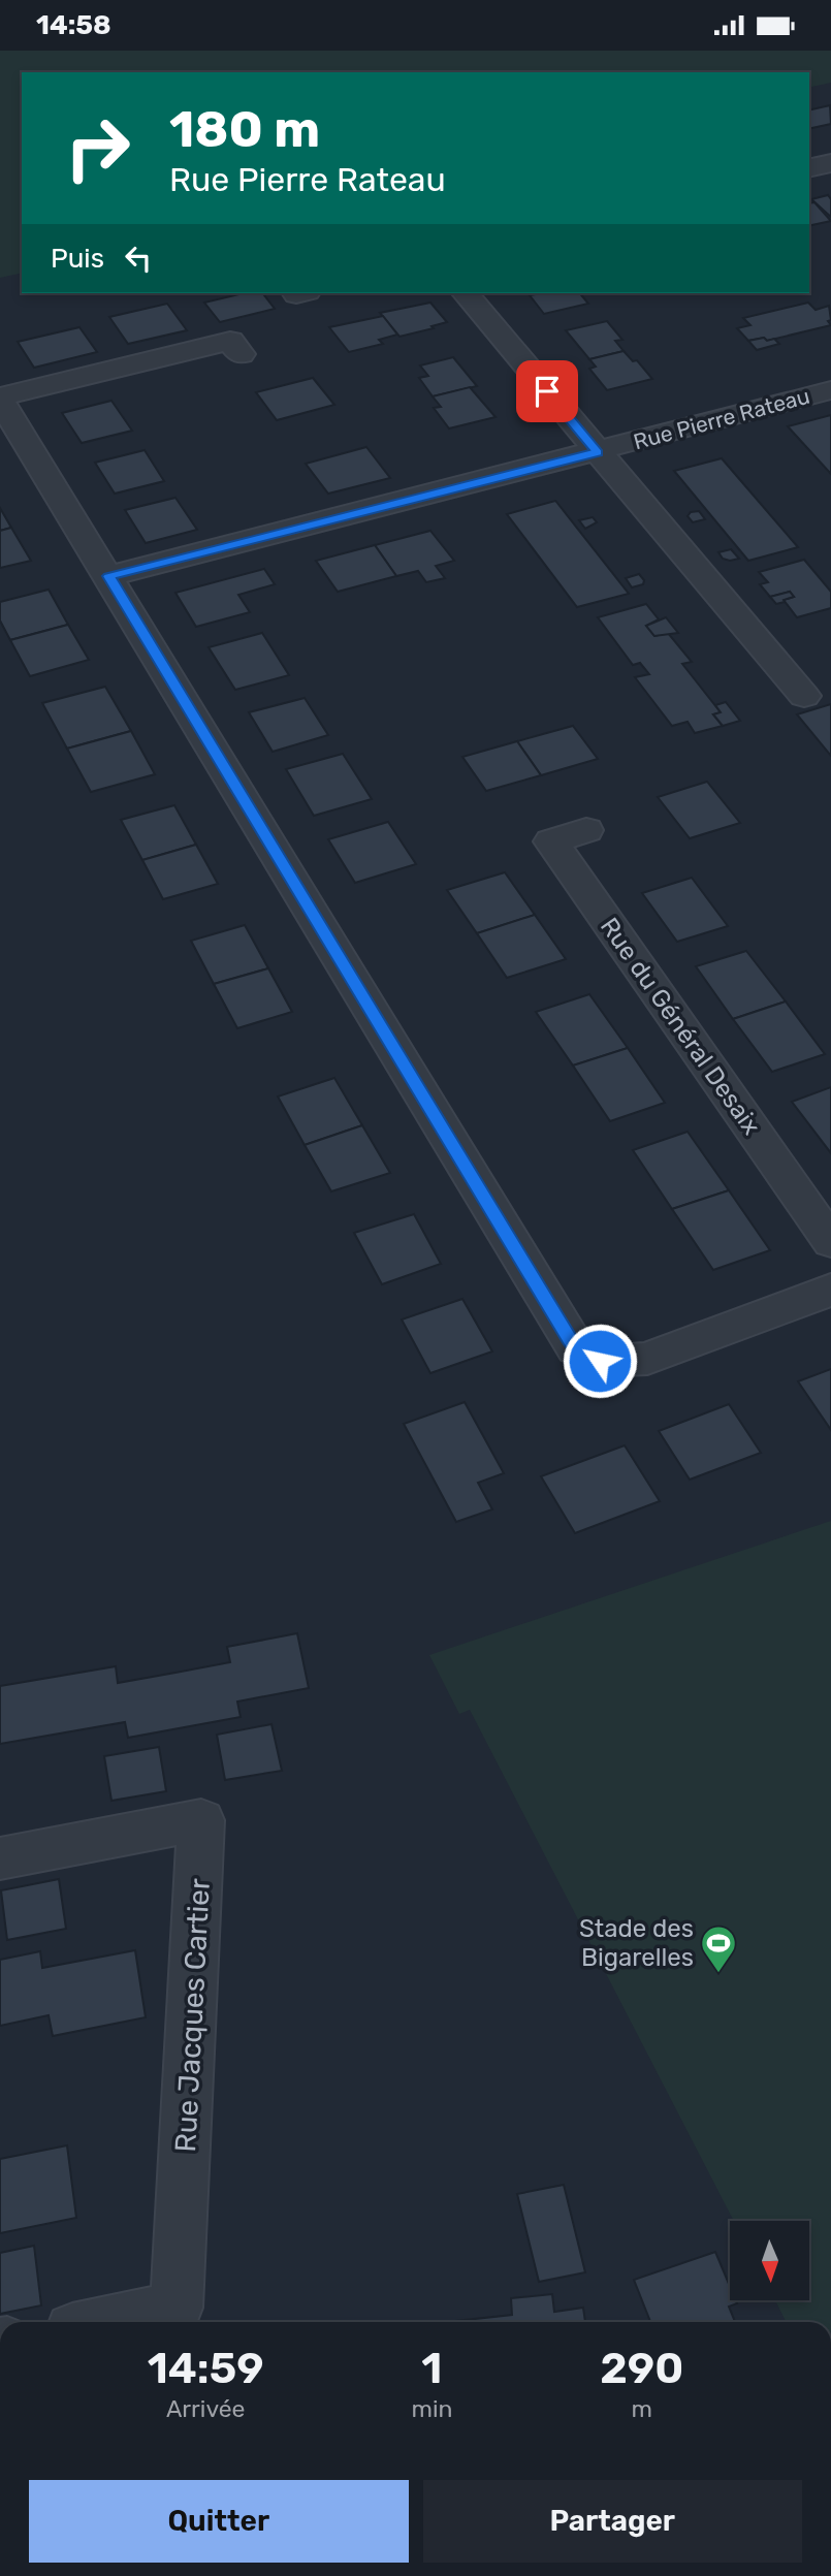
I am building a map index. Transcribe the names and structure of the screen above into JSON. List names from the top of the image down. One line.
{"streets":{"street":["Rue Pierre Rateau","Rue du Général Desaix","Rue Jacques Cartier"]},"places":{"sports":["Stade des Bigarelles"]},"north":"bottom","page":{"status":"14:58","turn":["180 m","Rue Pierre Rateau"],"then":"Puis","eta":["14:59","Arrivée","1","min","290","m"],"buttons":["Quitter","Partager"]}}
